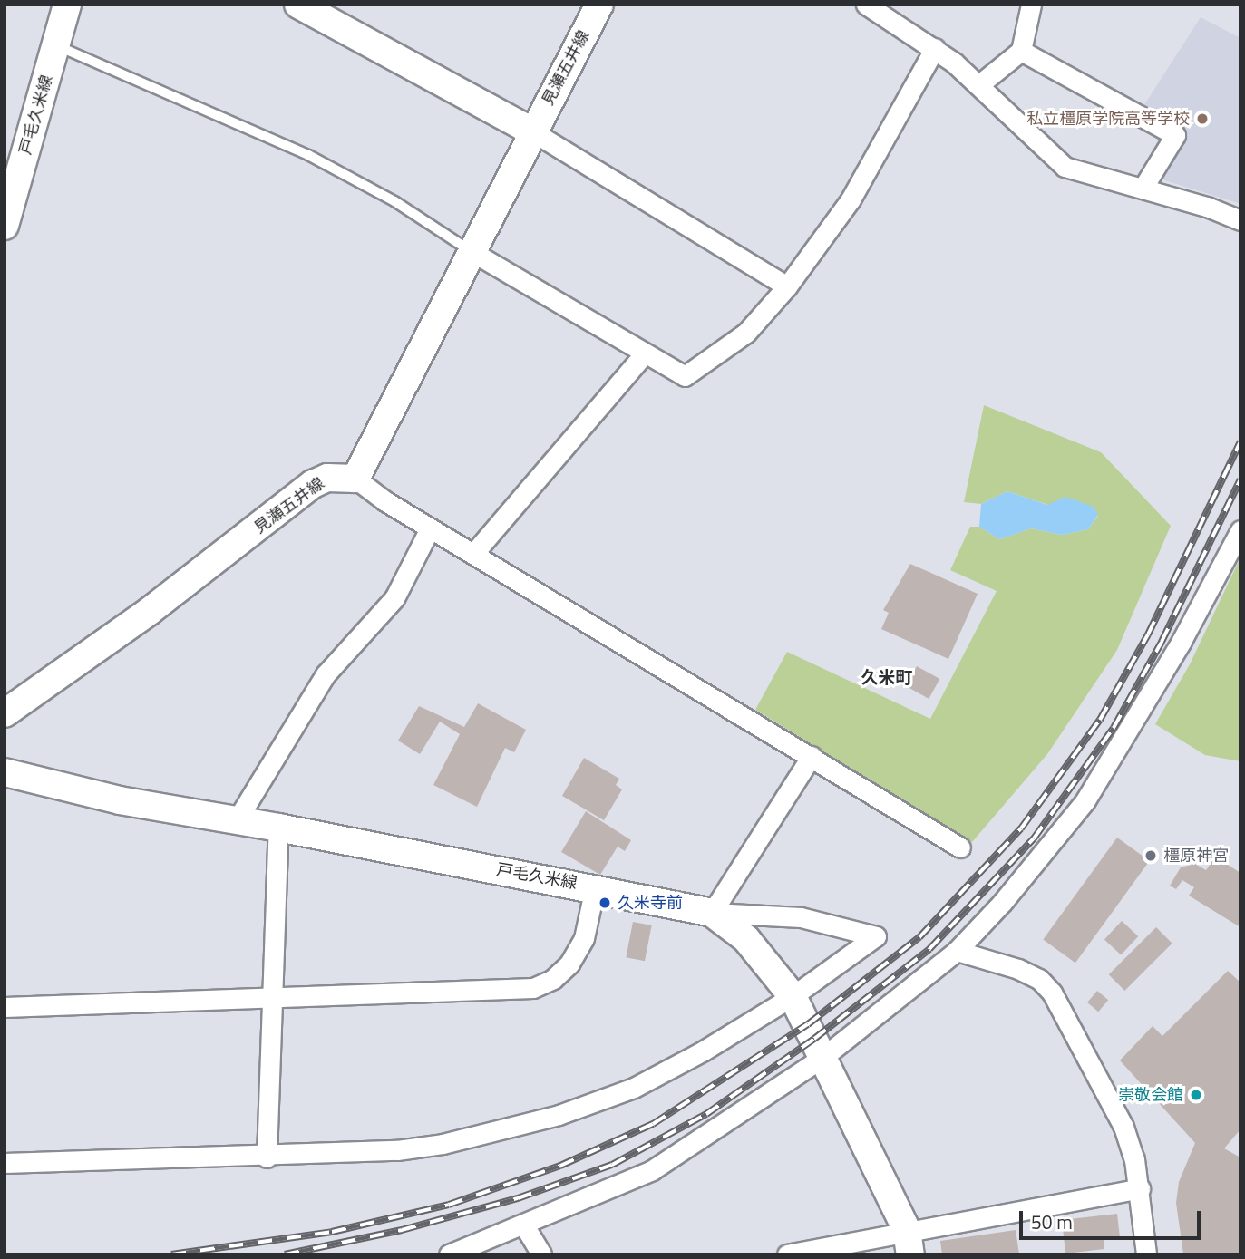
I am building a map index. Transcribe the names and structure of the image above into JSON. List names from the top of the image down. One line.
{"streets":{"main road":["見瀬五井線","戸毛久米線"]},"districts":["久米町"],"places":["私立橿原学院高等学校","橿原神宮","久米寺前","崇敬会館"],"scale_bar":"50 m"}
